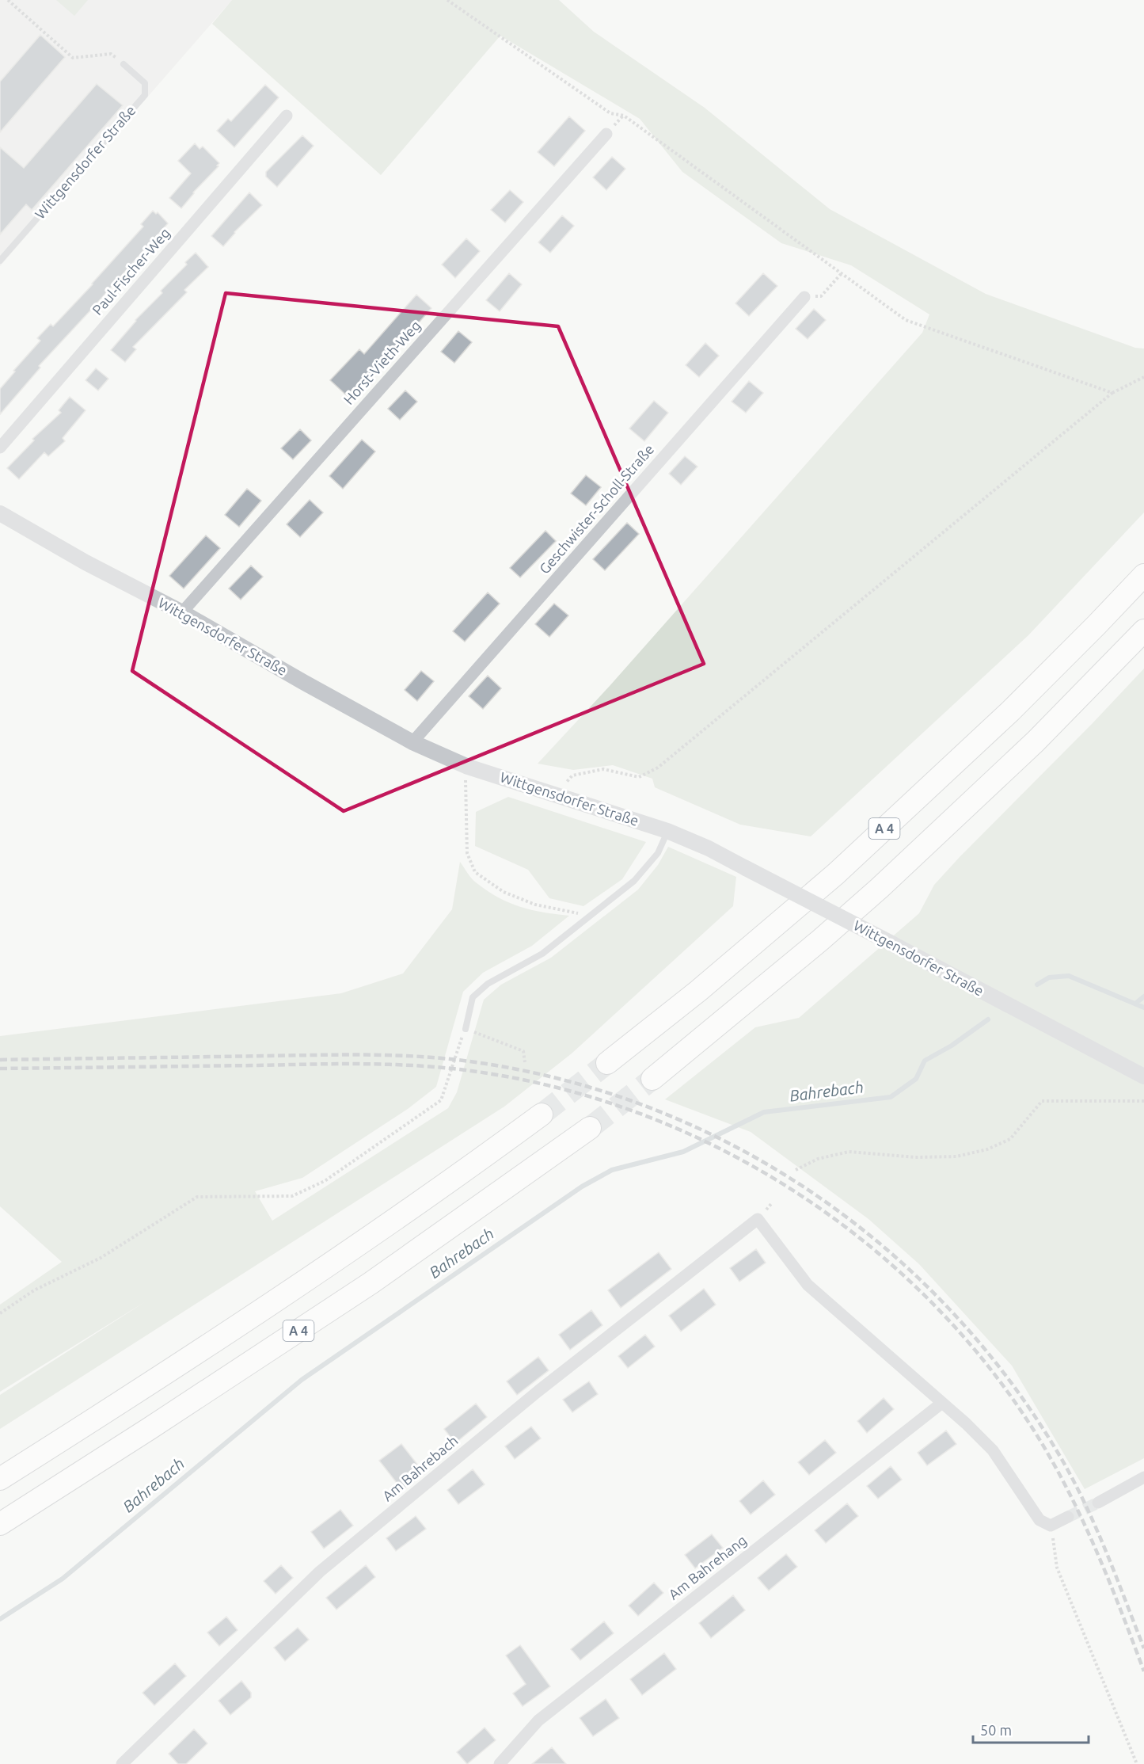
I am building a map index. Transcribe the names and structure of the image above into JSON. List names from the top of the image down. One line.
{"streets":{"highway":["A 4"],"street":["Wittgensdorfer Straße","Paul-Fischer-Weg","Horst-Vieth-Weg","Geschwister-Scholl-Straße","Am Bahrebach","Am Bahrehang"]},"crossings":[["Wittgensdorfer Straße","Horst-Vieth-Weg"],["Wittgensdorfer Straße","Geschwister-Scholl-Straße"],["Am Bahrebach","Am Bahrehang"]],"water":["Bahrebach"],"scale_bar":"50 m"}
